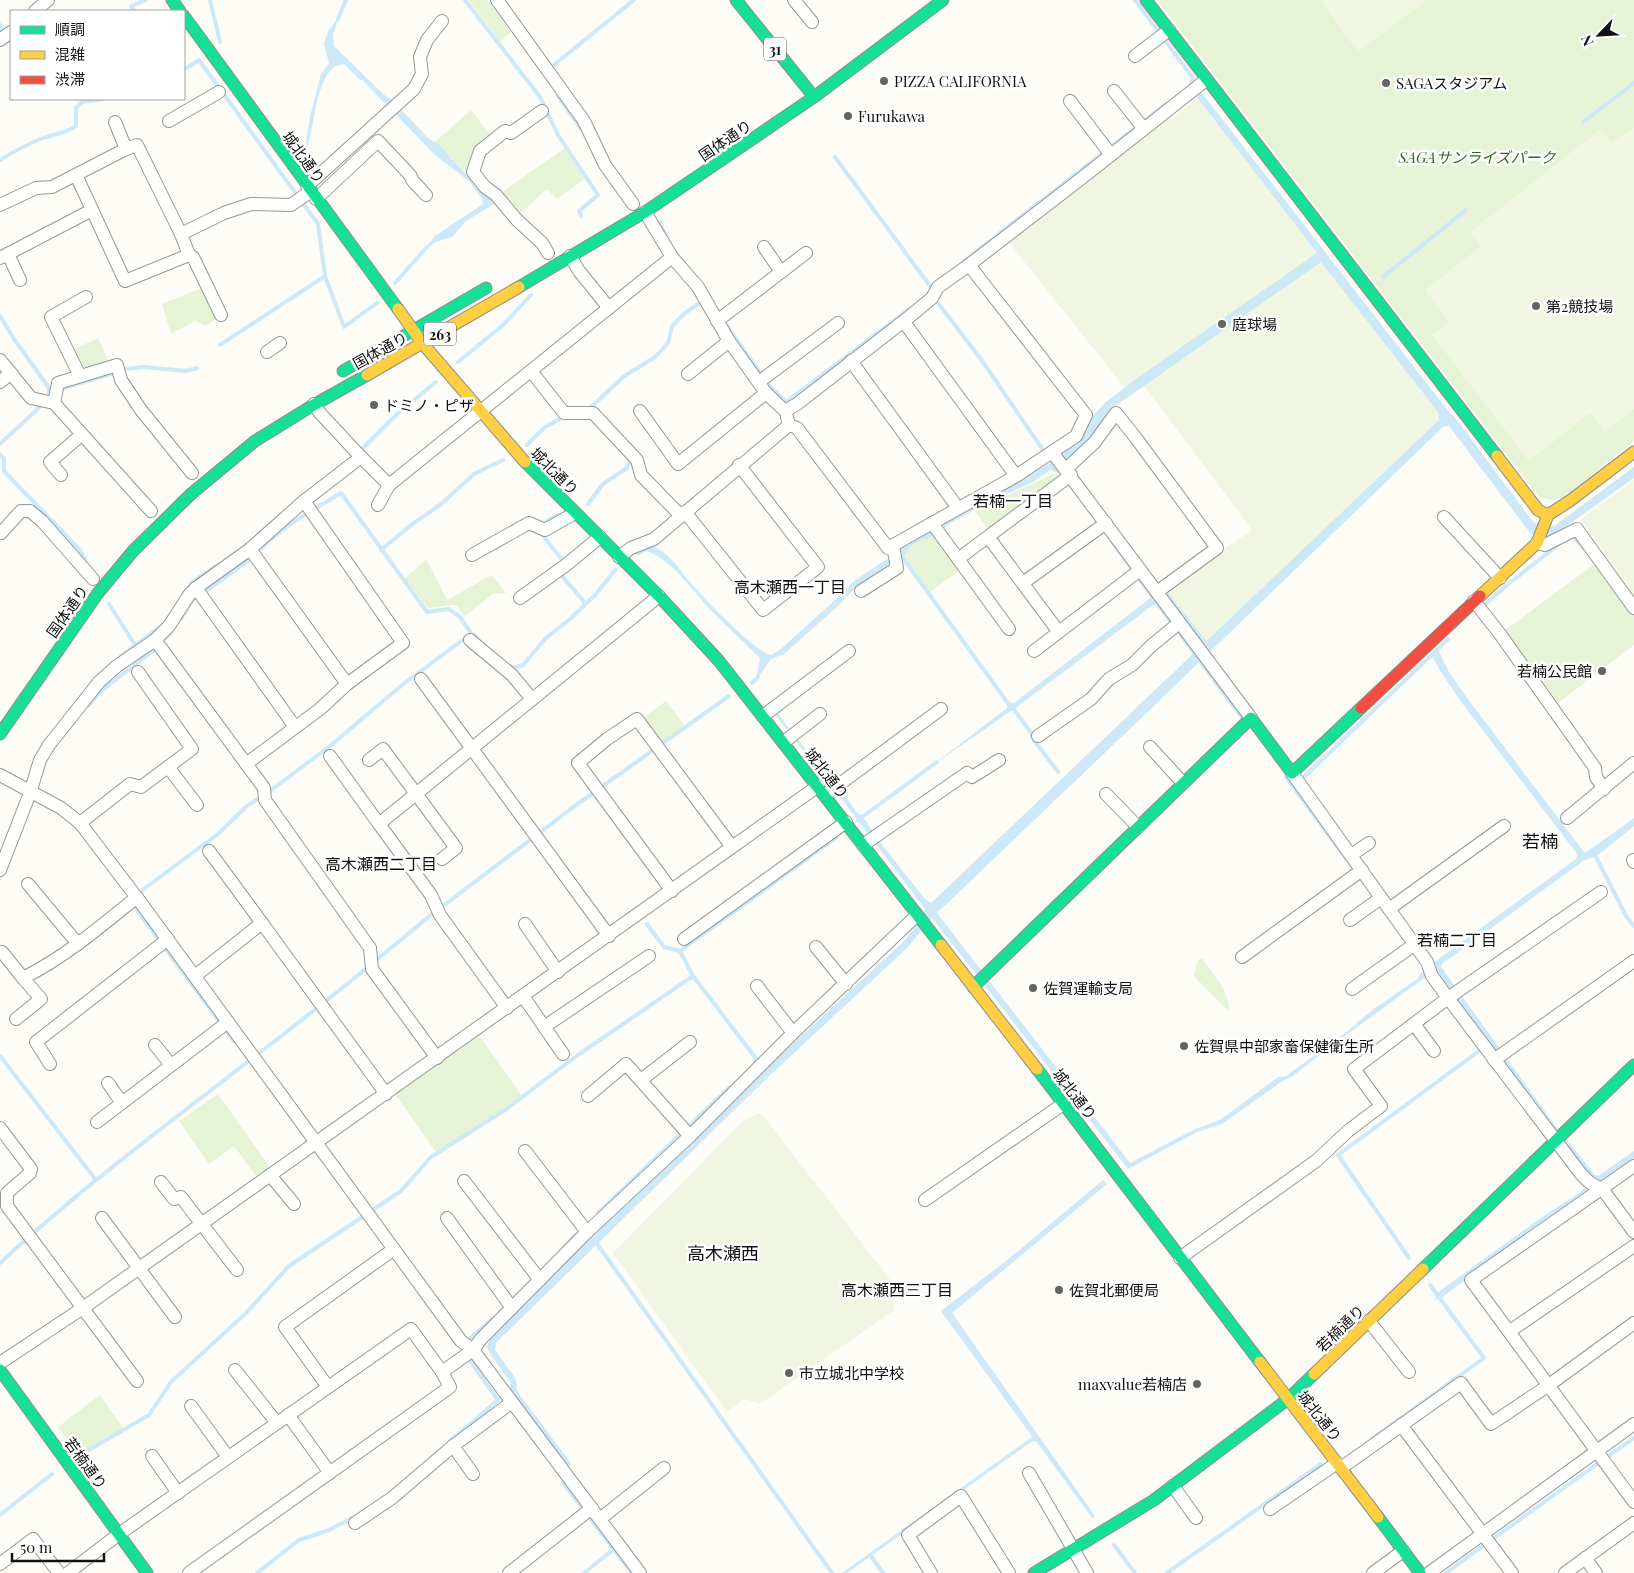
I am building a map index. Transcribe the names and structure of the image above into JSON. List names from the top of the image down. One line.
{"streets":{"main road":["31","国体通り","城北通り","263","若楠通り"]},"crossings":[["31","国体通り"],["国体通り","城北通り"],["城北通り","若楠通り"]],"districts":["若楠一丁目","高木瀬西一丁目","若楠","高木瀬西二丁目","若楠二丁目","高木瀬西","高木瀬西三丁目"],"parks":["SAGAサンライズパーク"],"places":["PIZZA CALIFORNIA","SAGAスタジアム","Furukawa","第2競技場","庭球場","ドミノ・ピザ","若楠公民館","佐賀運輸支局","佐賀県中部家畜保健衛生所","佐賀北郵便局","市立城北中学校","maxvalue若楠店"],"legend":["順調","混雑","渋滞"],"scale_bar":"50 m","north":"bottom left"}
